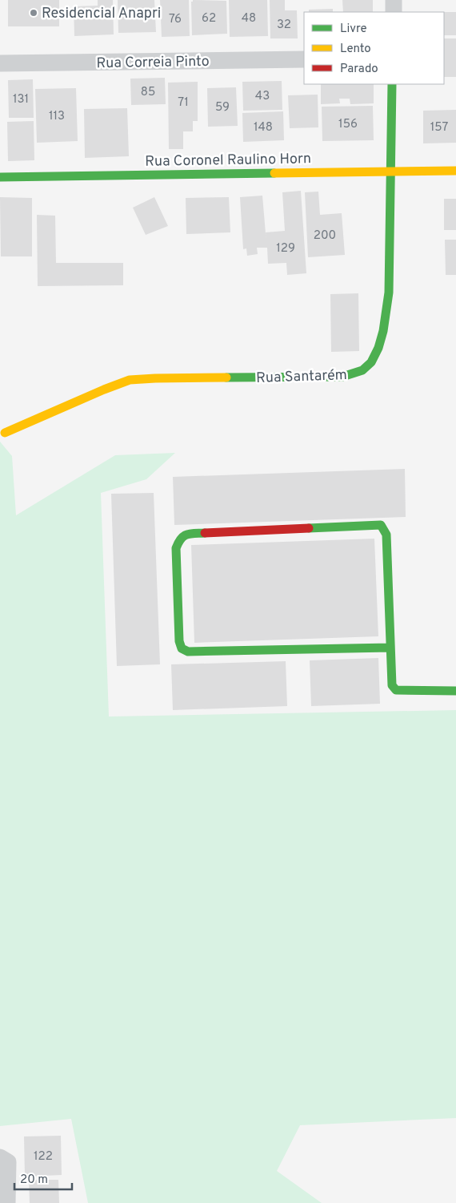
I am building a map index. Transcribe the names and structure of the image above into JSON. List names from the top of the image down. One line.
{"streets":{"street":["Rua Correia Pinto","Rua Coronel Raulino Horn","Rua Santarém"]},"crossings":[["Rua Coronel Raulino Horn","Rua Santarém"]],"places":["Residencial Anapri"],"house_numbers":["62","48","76","32","85","43","131","71","59","113","156","148","157","200","129","122"],"legend":["Livre","Lento","Parado"],"scale_bar":"20 m"}
